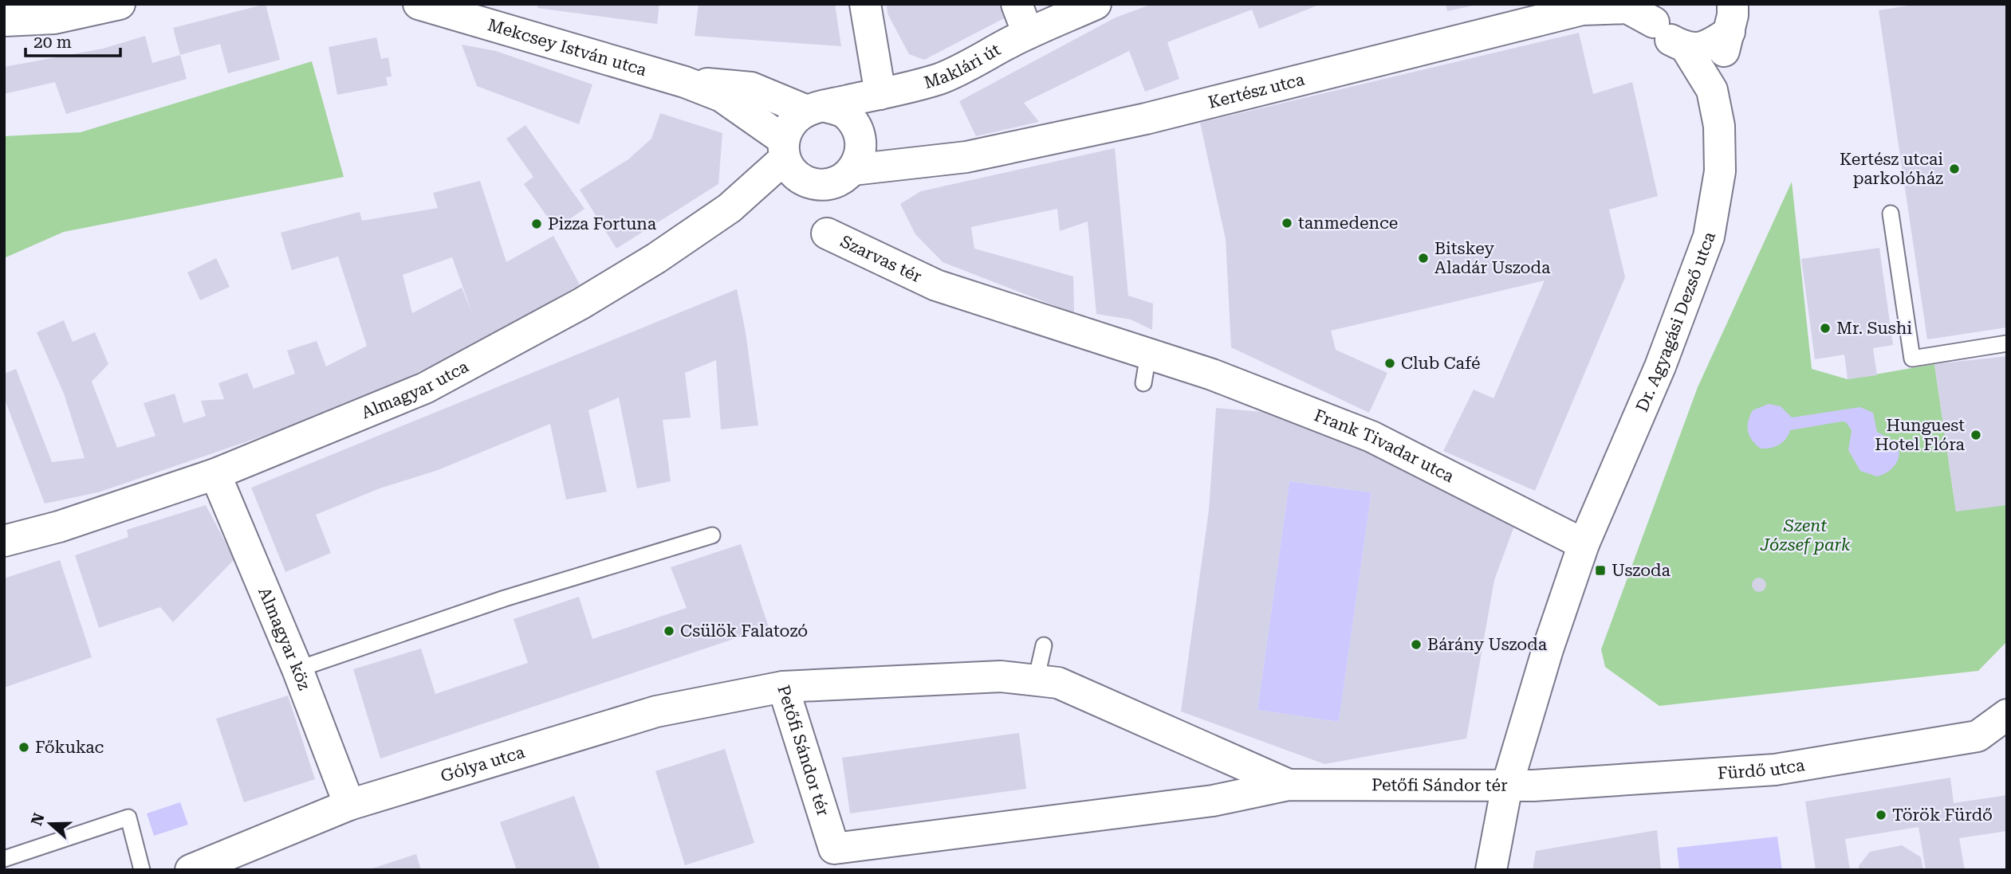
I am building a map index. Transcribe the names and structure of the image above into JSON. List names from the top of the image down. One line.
{"streets":{"street":["Mekcsey István utca","Maklári út","Kertész utca","Szarvas tér","Dr. Agyagási Dezső utca","Almagyar utca","Frank Tivadar utca","Almagyar köz","Petőfi Sándor tér","Gólya utca","Fürdő utca"]},"crossings":[["Mekcsey István utca","Maklári út"],["Mekcsey István utca","Kertész utca"],["Mekcsey István utca","Almagyar utca"],["Maklári út","Kertész utca"],["Maklári út","Almagyar utca"],["Kertész utca","Dr. Agyagási Dezső utca"],["Kertész utca","Almagyar utca"],["Szarvas tér","Frank Tivadar utca"],["Dr. Agyagási Dezső utca","Frank Tivadar utca"],["Almagyar utca","Almagyar köz"],["Almagyar köz","Gólya utca"],["Petőfi Sándor tér","Gólya utca"],["Petőfi Sándor tér","Fürdő utca"]],"parks":["Szent József park"],"places":{"other":["Kertész utcai parkolóház","tanmedence","Pizza Fortuna","Bitskey Aladár Uszoda","Mr. Sushi","Club Café","Hunguest Hotel Flóra","Csülök Falatozó","Bárány Uszoda","Főkukac","Török Fürdő"],"transit":["Uszoda"]},"scale_bar":"20 m","north":"left"}
